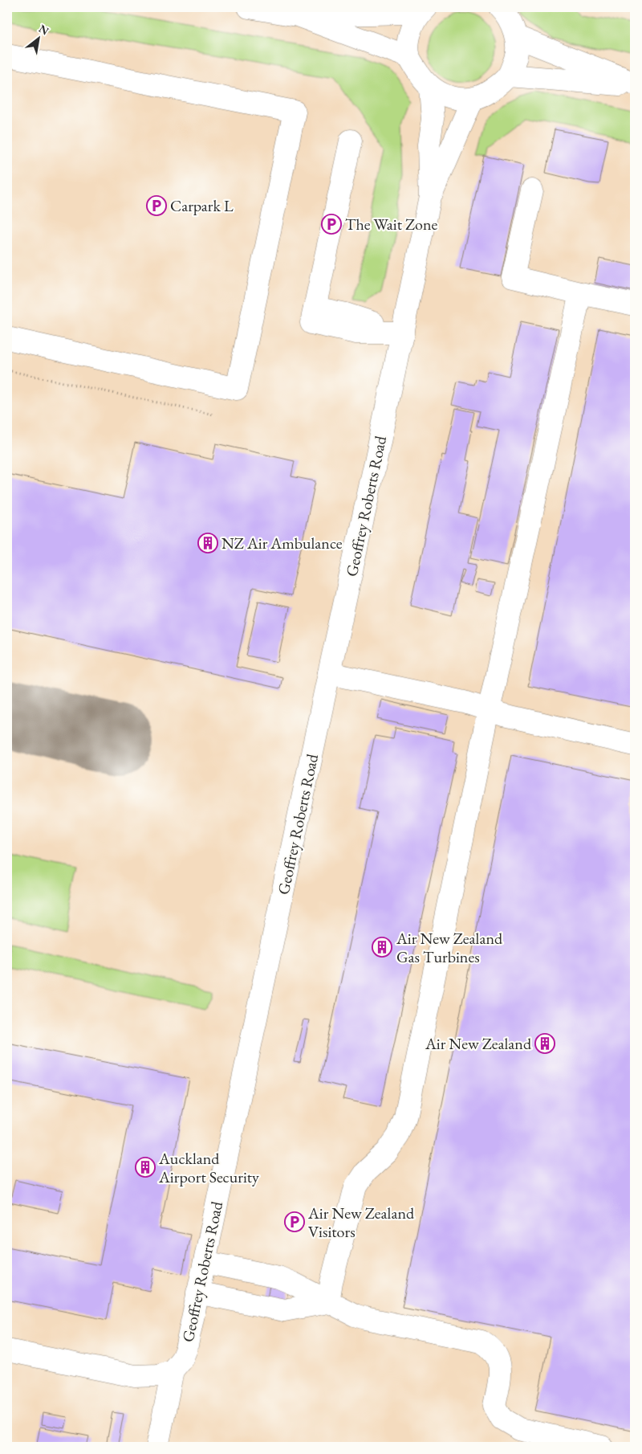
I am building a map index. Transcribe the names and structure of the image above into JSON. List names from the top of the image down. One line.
{"streets":{"street":["Geoffrey Roberts Road"]},"places":{"parking":["Carpark L","The Wait Zone","Air New Zealand Visitors"],"building":["NZ Air Ambulance","Air New Zealand Gas Turbines","Air New Zealand","Auckland Airport Security"]},"north":"top right"}
